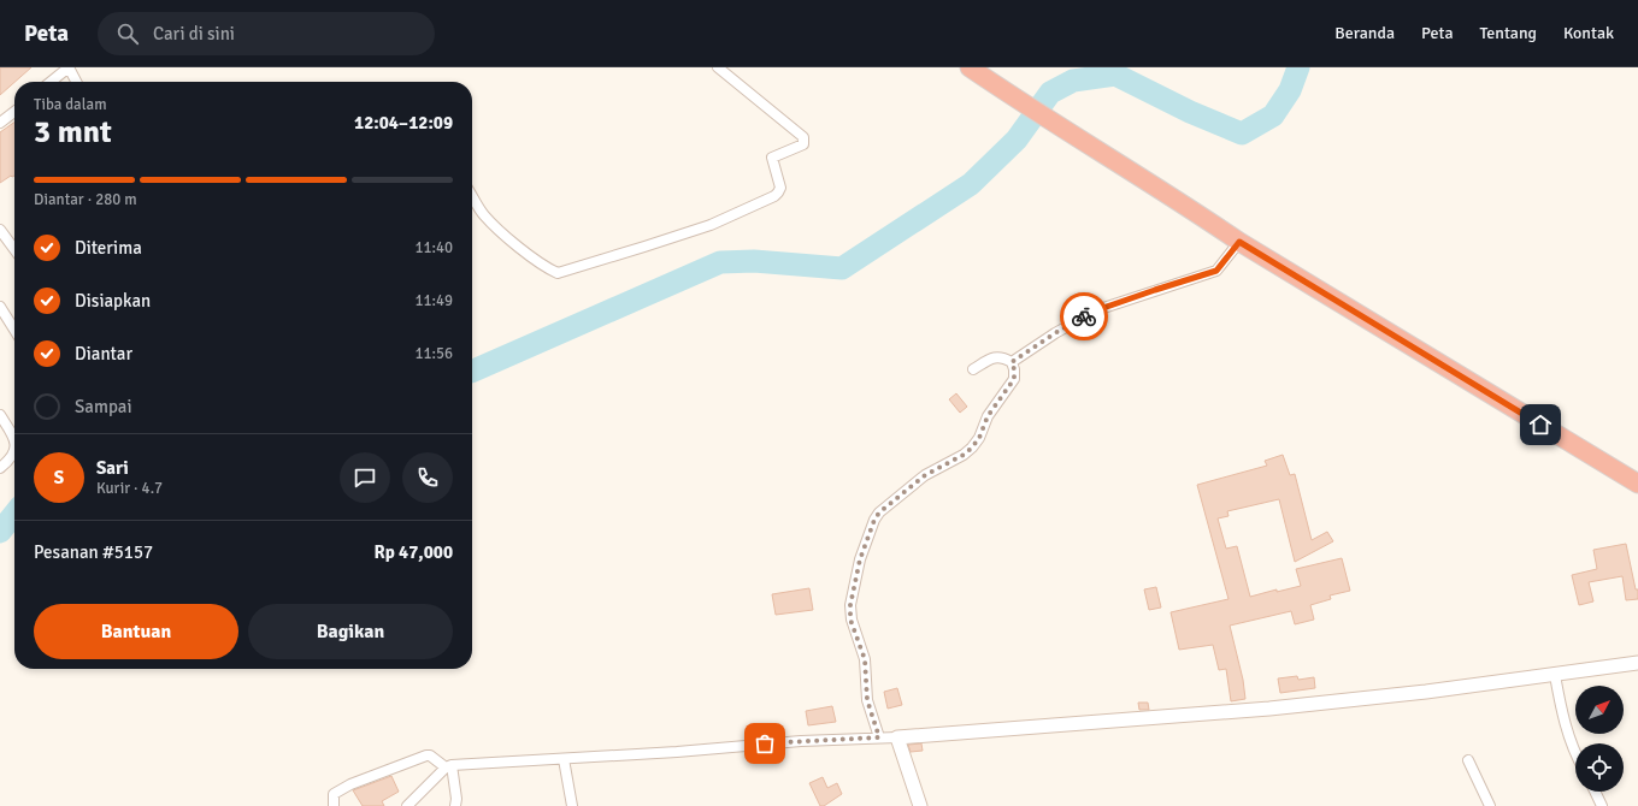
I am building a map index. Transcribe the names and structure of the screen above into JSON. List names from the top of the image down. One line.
{"north":"top right","page":{"header":"Peta","search":"Cari di sini","nav":["Beranda","Peta","Tentang","Kontak"],"heading":["3 mnt","Tiba dalam","12:04–12:09"],"panel":["Sari","Kurir · 4.7","Pesanan #5157","Rp 47,000"],"bar":"Diantar · 280 m","list":[["Diterima","11:40"],["Disiapkan","11:49"],["Diantar","11:56"],"Sampai"],"round":"S","buttons":["Bantuan","Bagikan"]}}
